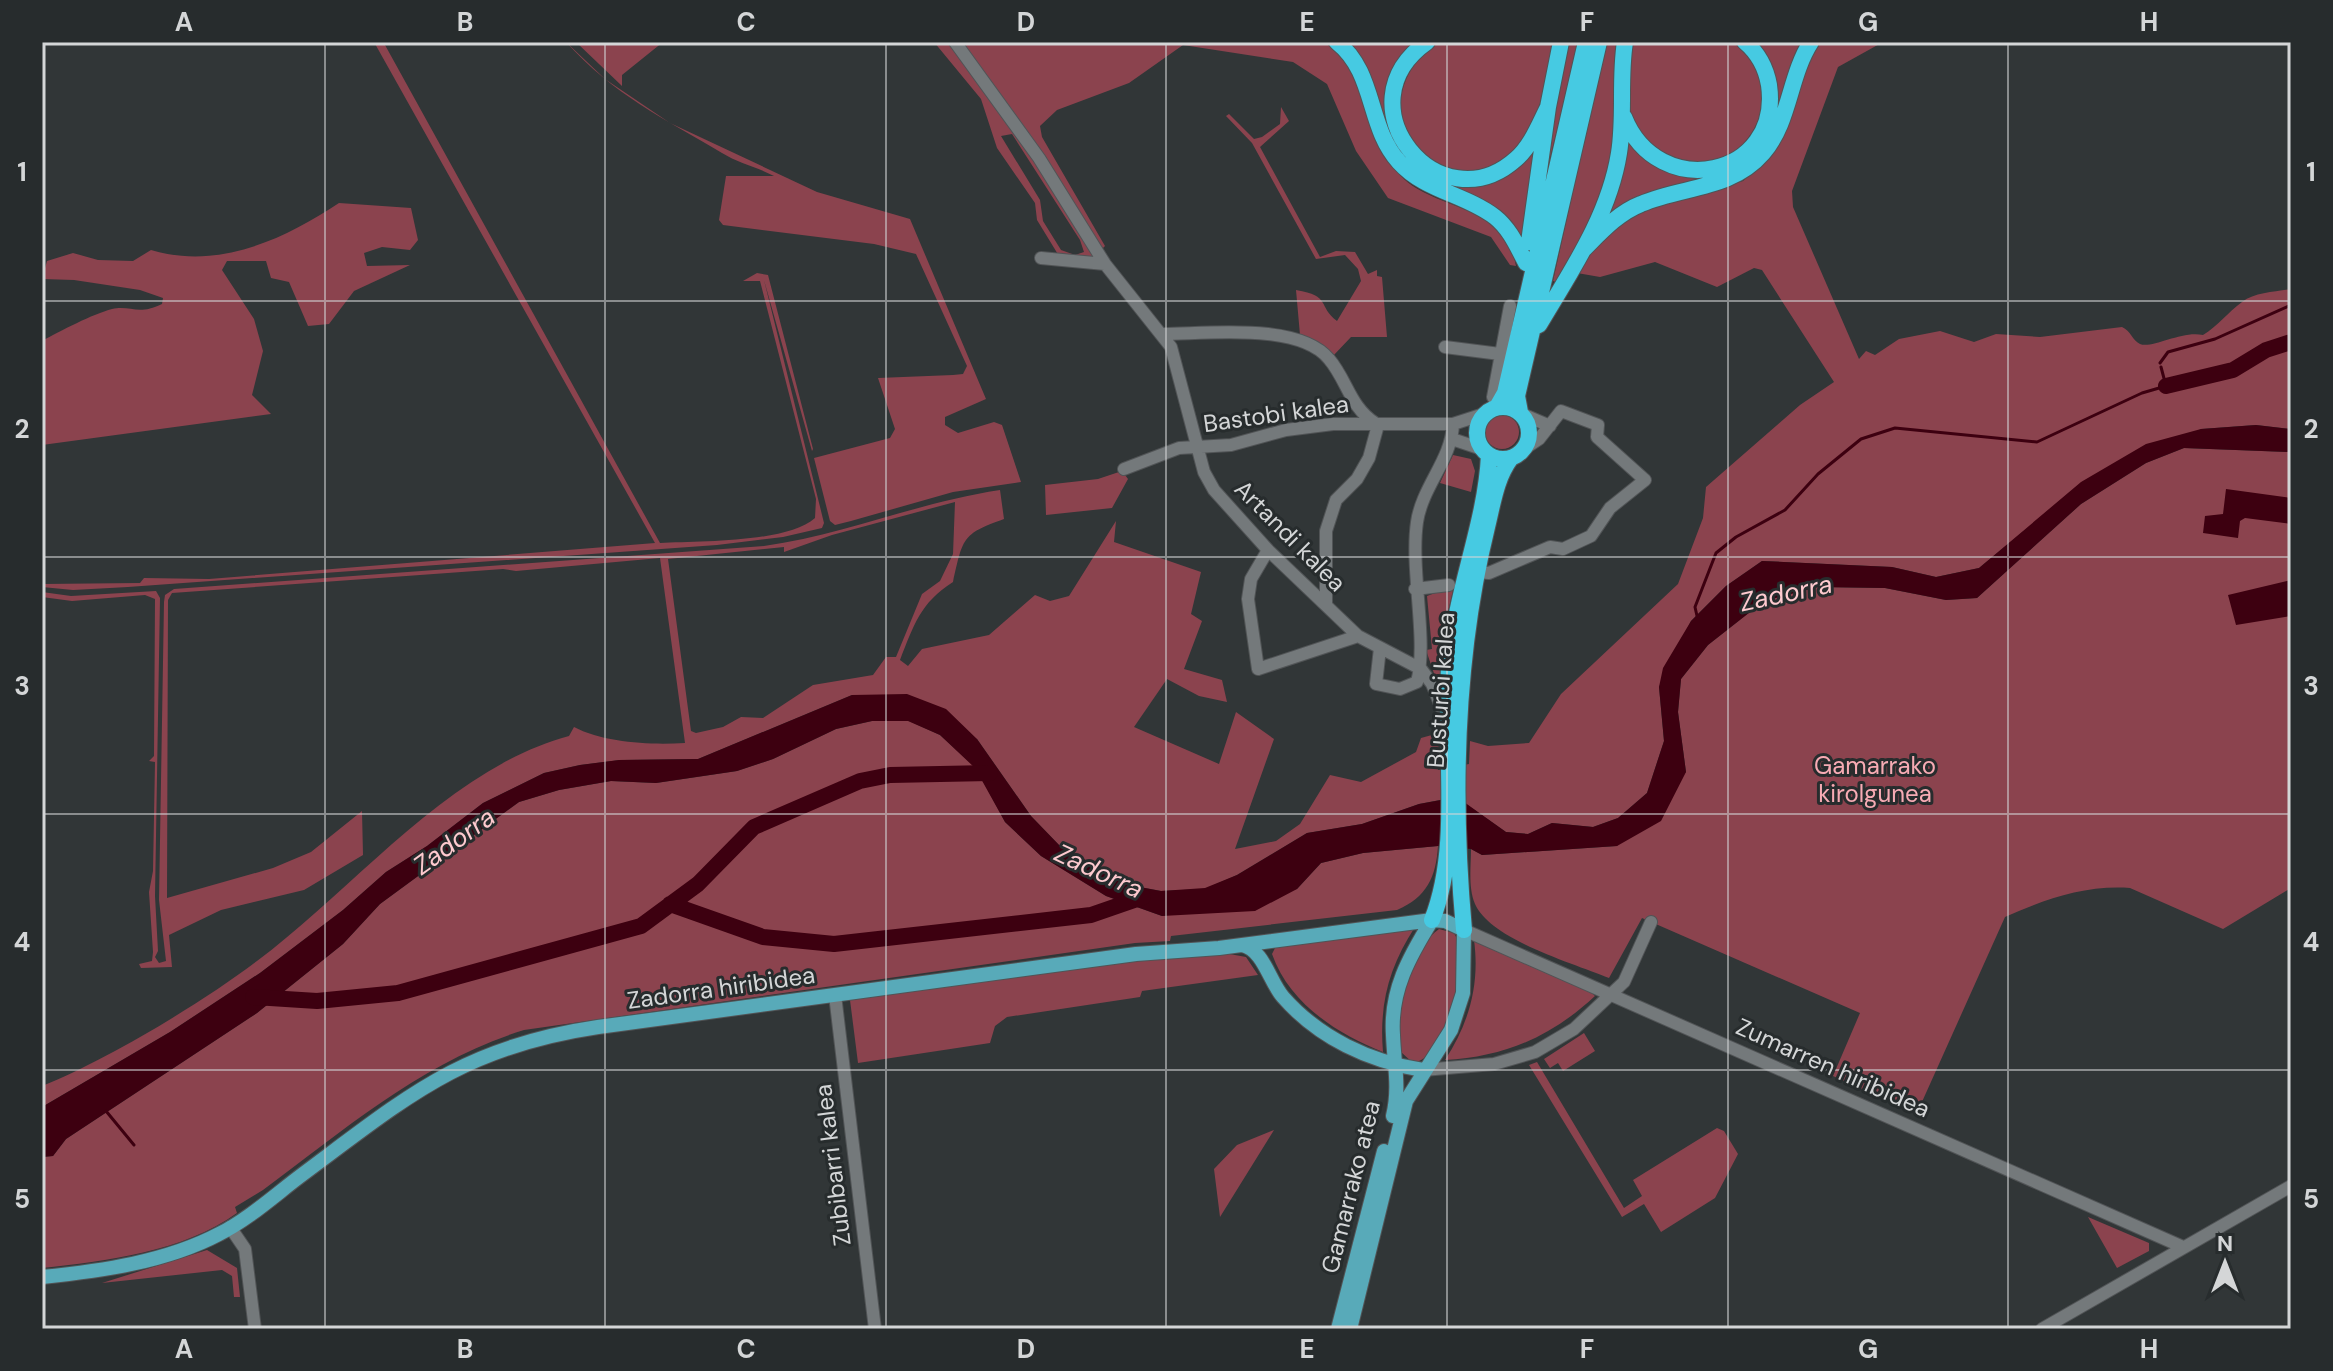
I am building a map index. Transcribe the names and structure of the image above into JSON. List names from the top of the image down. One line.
{"streets":{"highway":["Busturbi kalea"],"main road":["Zadorra hiribidea","Gamarrako atea"],"street":["Bastobi kalea","Artandi kalea","Zumarren hiribidea","Zubibarri kalea"]},"crossings":[["Bastobi kalea","Artandi kalea"],["Bastobi kalea","Busturbi kalea"],["Busturbi kalea","Zadorra hiribidea"],["Busturbi kalea","Zumarren hiribidea"],["Busturbi kalea","Gamarrako atea"],["Zadorra hiribidea","Zumarren hiribidea"],["Zadorra hiribidea","Zubibarri kalea"],["Zadorra hiribidea","Gamarrako atea"],["Zumarren hiribidea","Gamarrako atea"]],"water":["Zadorra"],"parks":["Gamarrako kirolgunea"],"north":"top","grid":{"columns":["A","B","C","D","E","F","G","H"],"rows":["1","2","3","4","5"]}}
